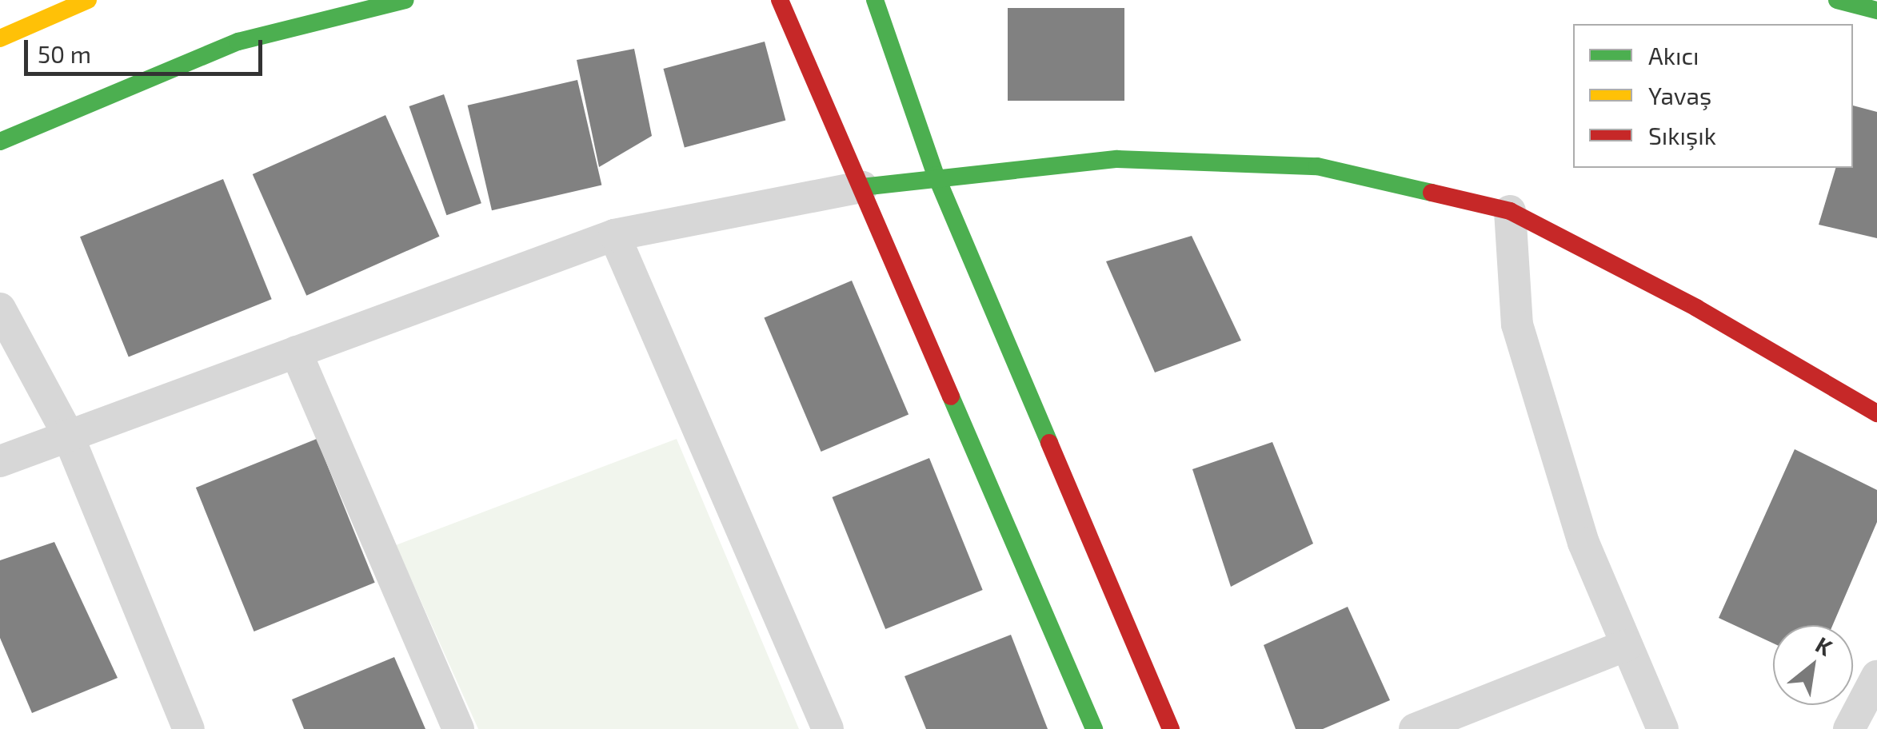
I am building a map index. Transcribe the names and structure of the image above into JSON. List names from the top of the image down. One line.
{"legend":["Akıcı","Yavaş","Sıkışık"],"scale_bar":"50 m","north":"top right"}
